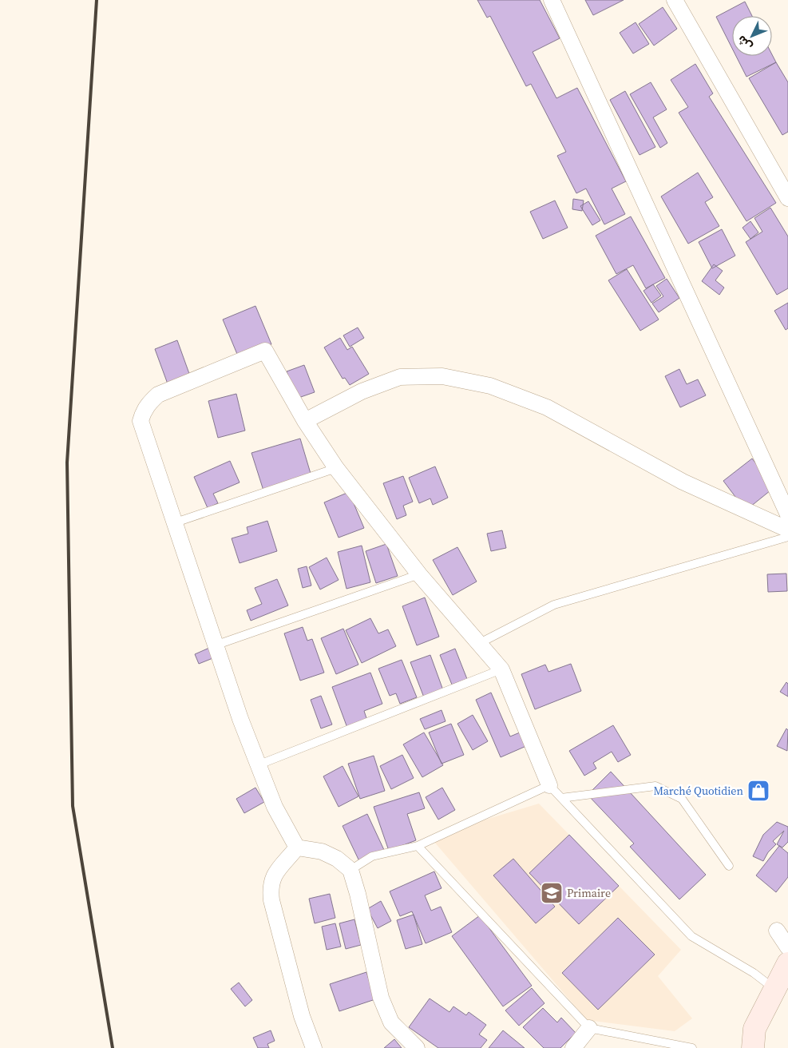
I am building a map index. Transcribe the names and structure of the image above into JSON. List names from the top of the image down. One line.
{"places":{"shop":["Marché Quotidien"],"school or university":["Primaire"]},"north":"bottom left"}
